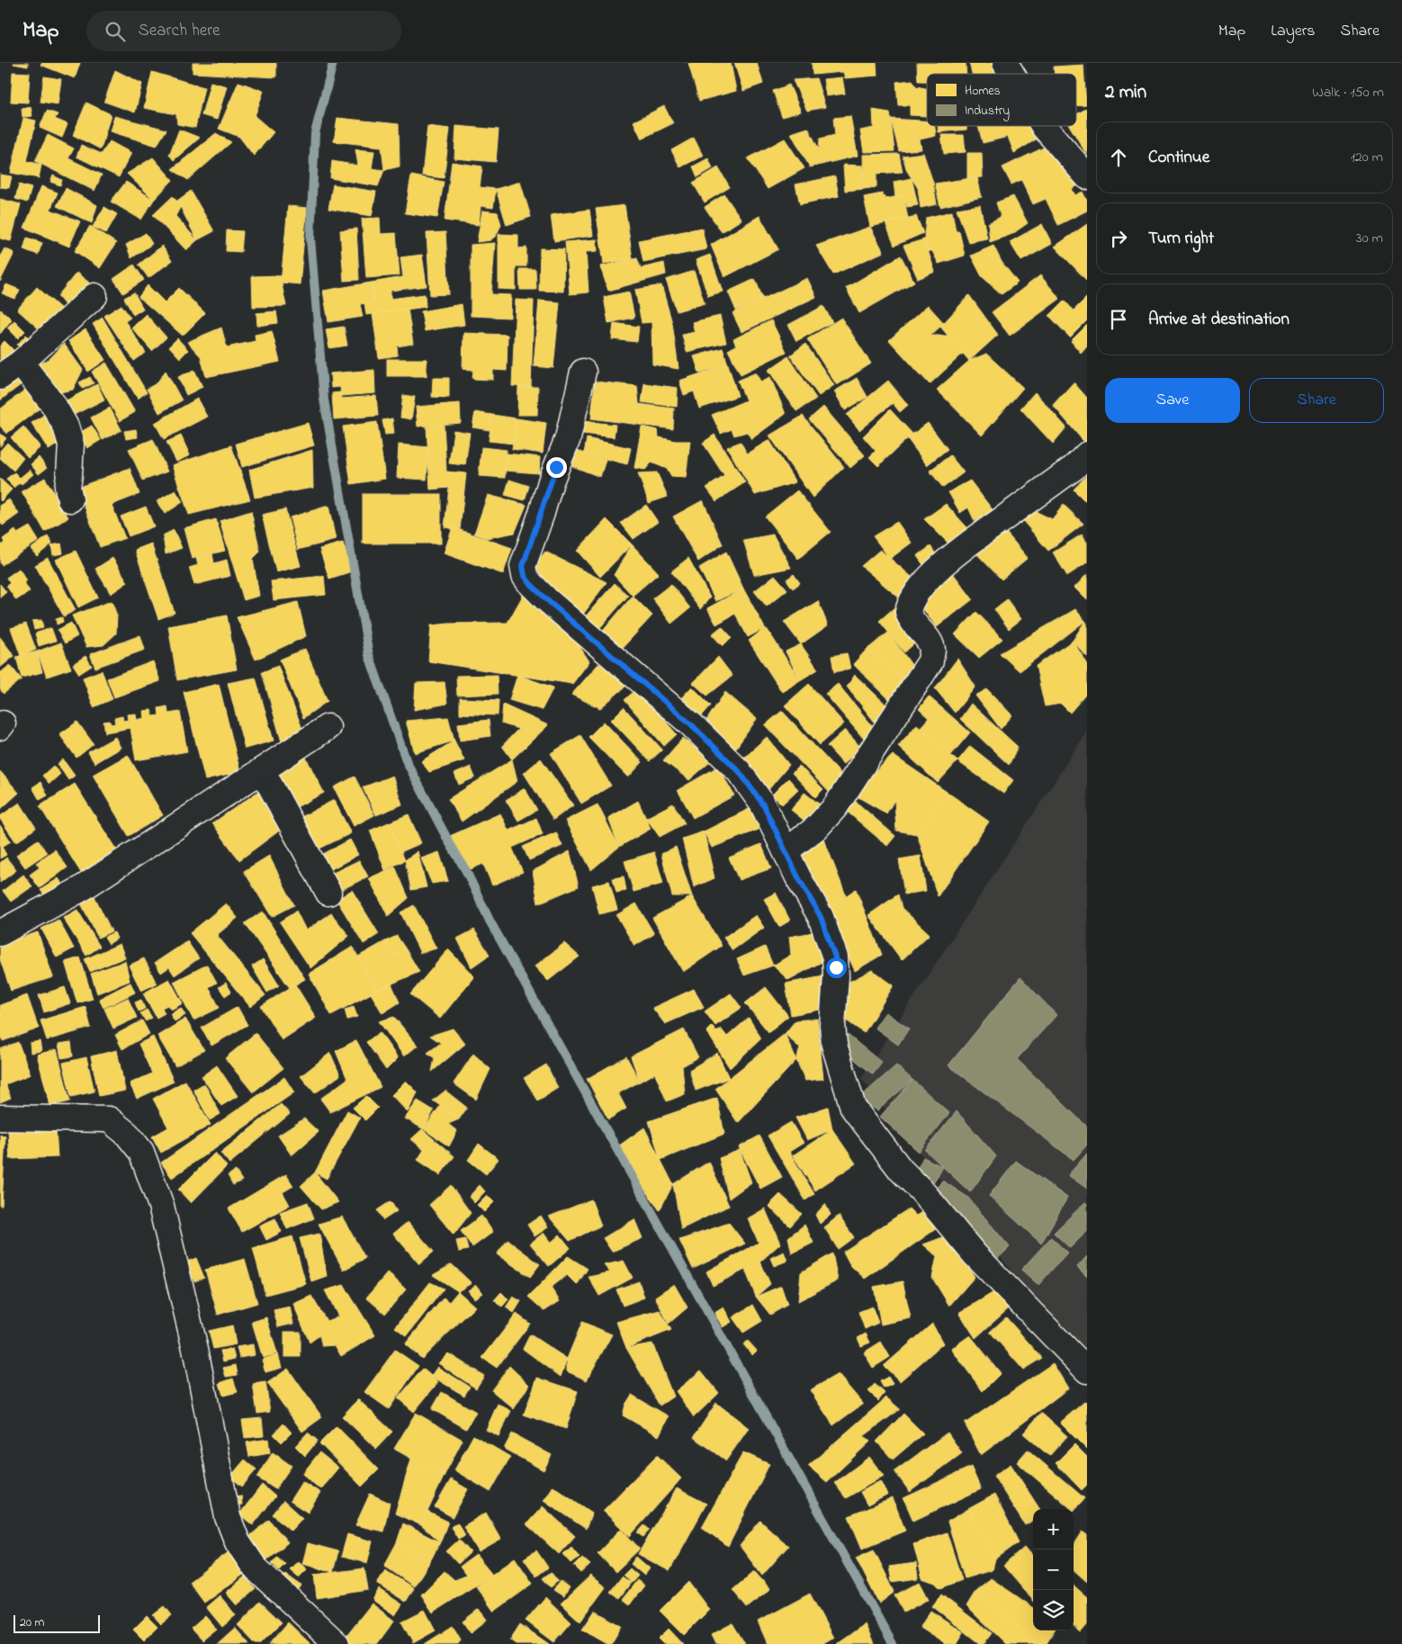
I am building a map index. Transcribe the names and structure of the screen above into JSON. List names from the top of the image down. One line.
{"legend":["Homes","Industry"],"scale_bar":"20 m","page":{"header":"Map","search":"Search here","nav":["Map","Layers","Share"],"heading":["2 min","Walk · 150 m"],"list":[["Continue","120 m"],["Turn right","30 m"],"Arrive at destination"],"buttons":["Save","Share"],"map_buttons":["+","−"],"scale":"20 m"}}
